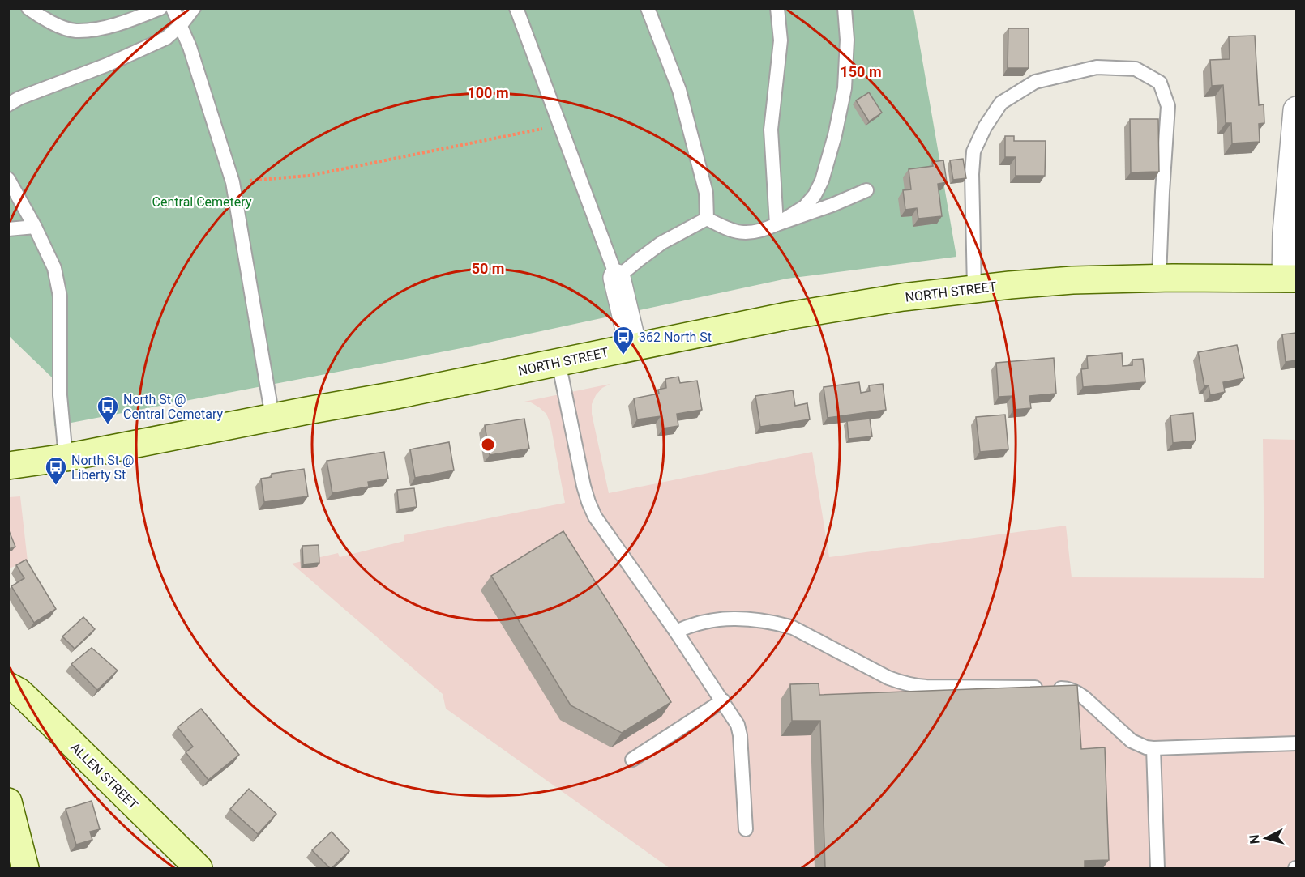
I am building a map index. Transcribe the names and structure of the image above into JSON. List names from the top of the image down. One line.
{"streets":{"main road":["NORTH STREET","ALLEN STREET"]},"parks":["Central Cemetery"],"places":{"bus stop":["362 North St","North St @ Central Cemetary","North St @ Liberty St"]},"north":"left","rings":["150 m","100 m","50 m"]}
